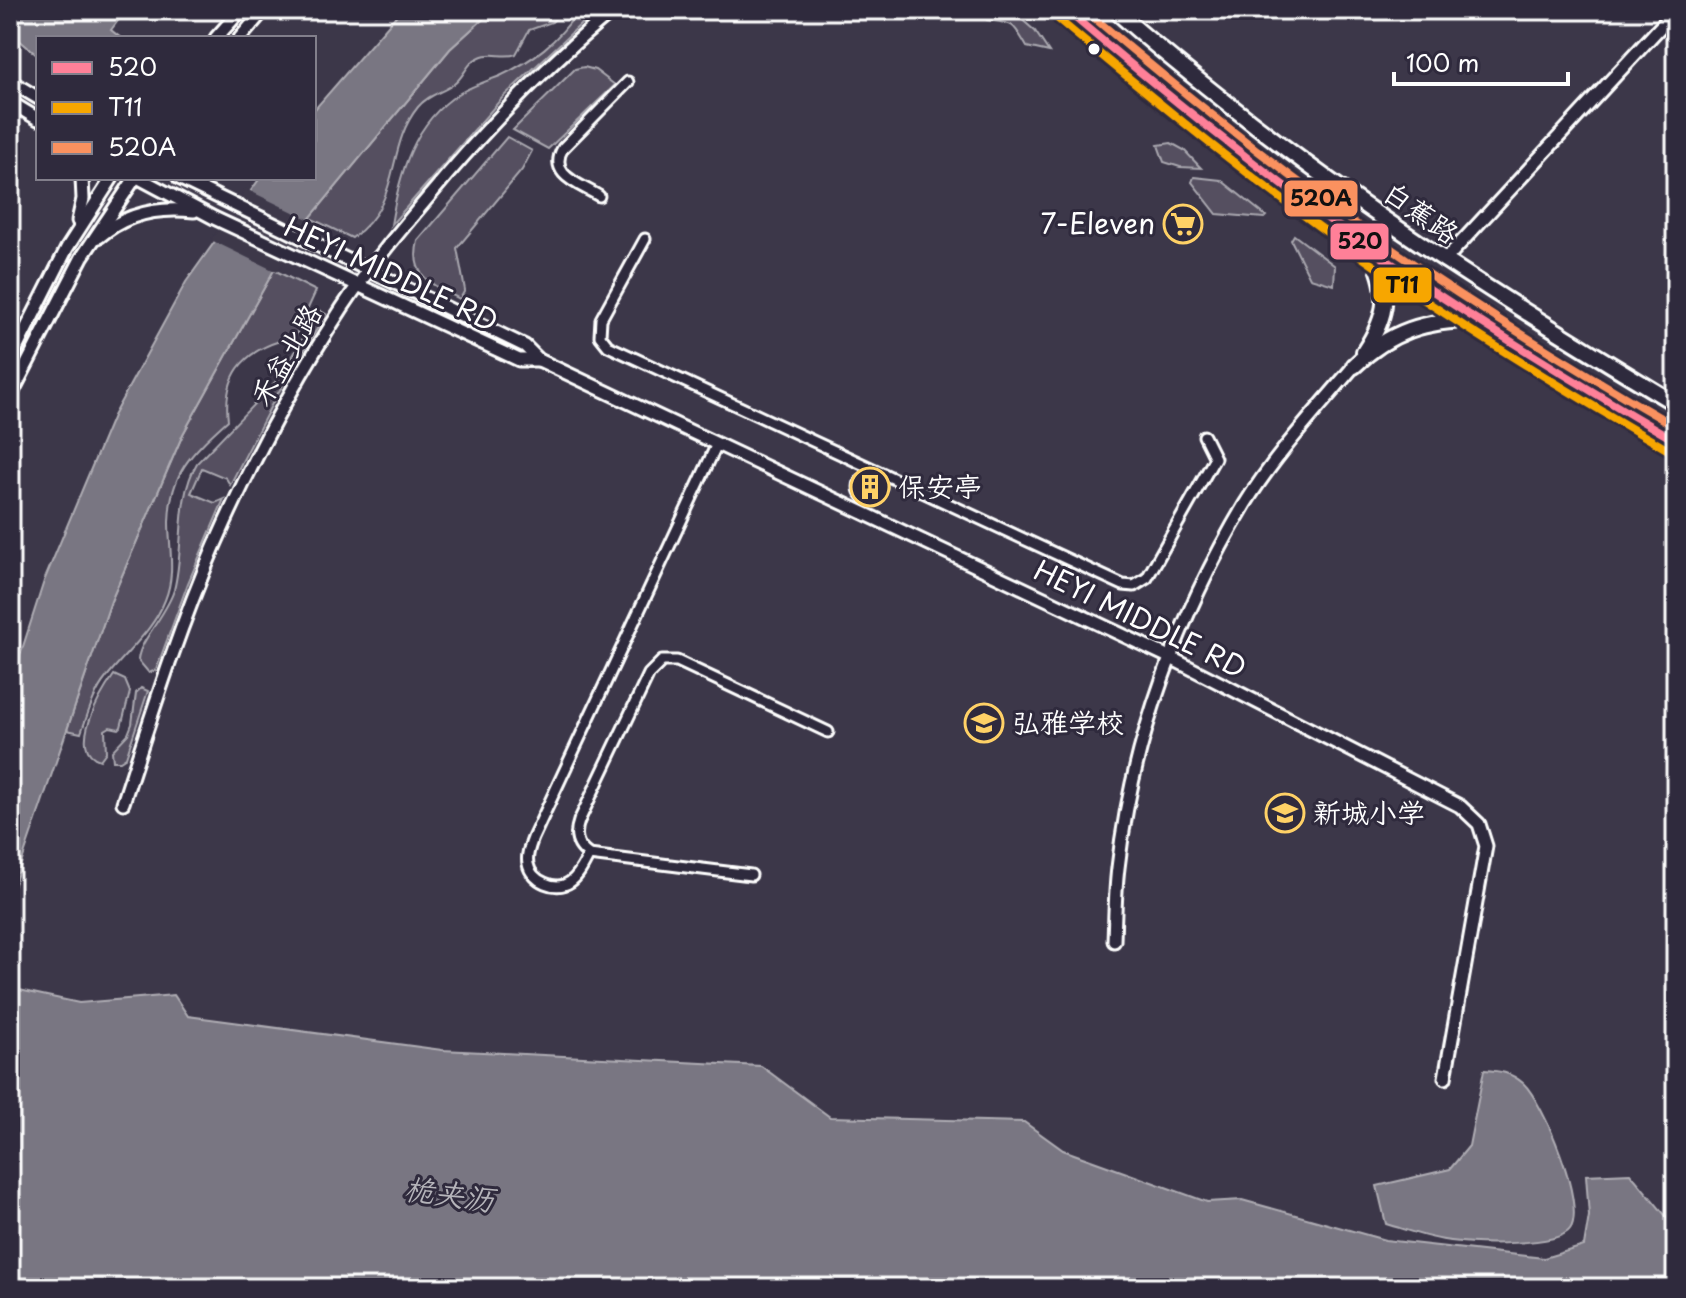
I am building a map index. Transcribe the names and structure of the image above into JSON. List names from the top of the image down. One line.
{"streets":{"main road":["白蕉路"],"street":["HEYI MIDDLE RD","禾益北路"]},"crossings":[["HEYI MIDDLE RD","禾益北路"]],"water":["桅夹沥"],"places":{"supermarket":["7-Eleven"],"building":["保安亭"],"school or university":["弘雅学校","新城小学"]},"lines":["transit line 520","transit line 520A","transit line T11"],"legend":["520","T11","520A"],"scale_bar":"100 m"}
